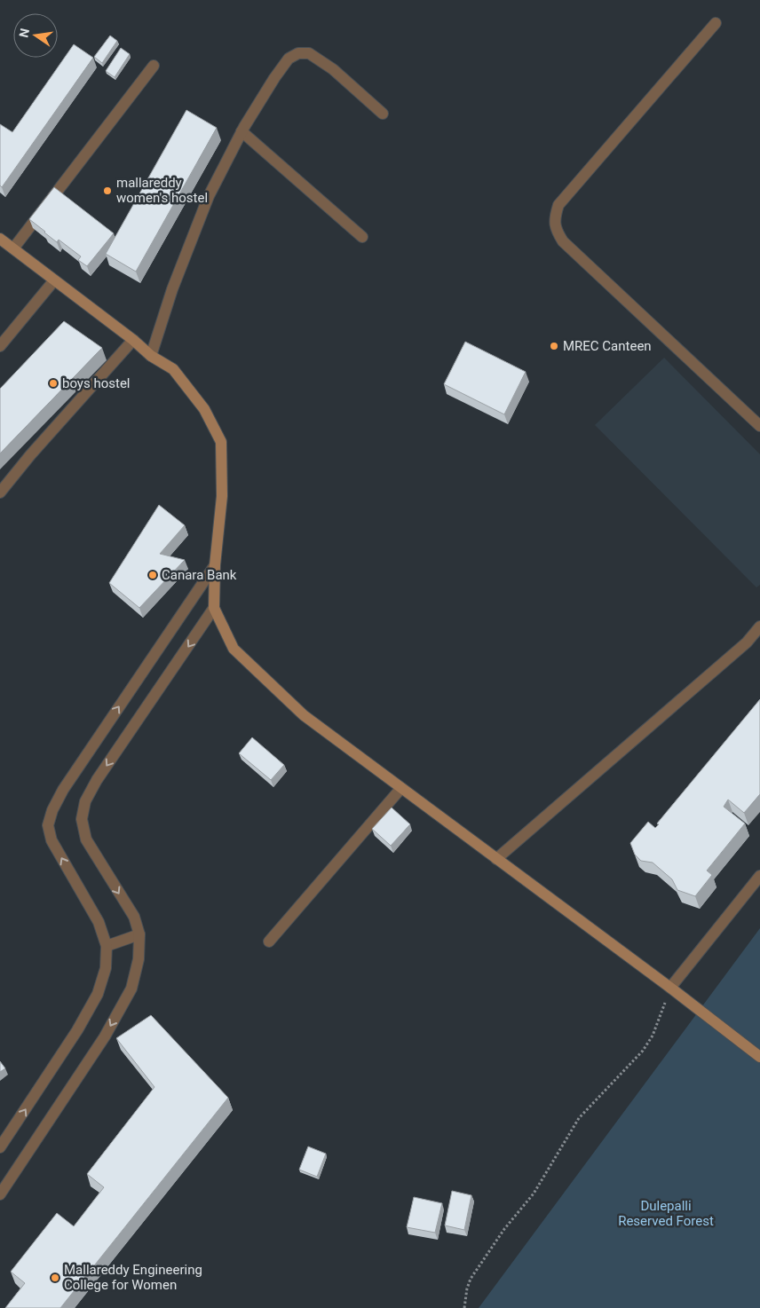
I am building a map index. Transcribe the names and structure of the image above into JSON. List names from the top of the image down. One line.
{"parks":["Dulepalli Reserved Forest"],"places":["mallareddy women's hostel","MREC Canteen","boys hostel","Canara Bank","Mallareddy Engineering College for Women"],"north":"left"}
